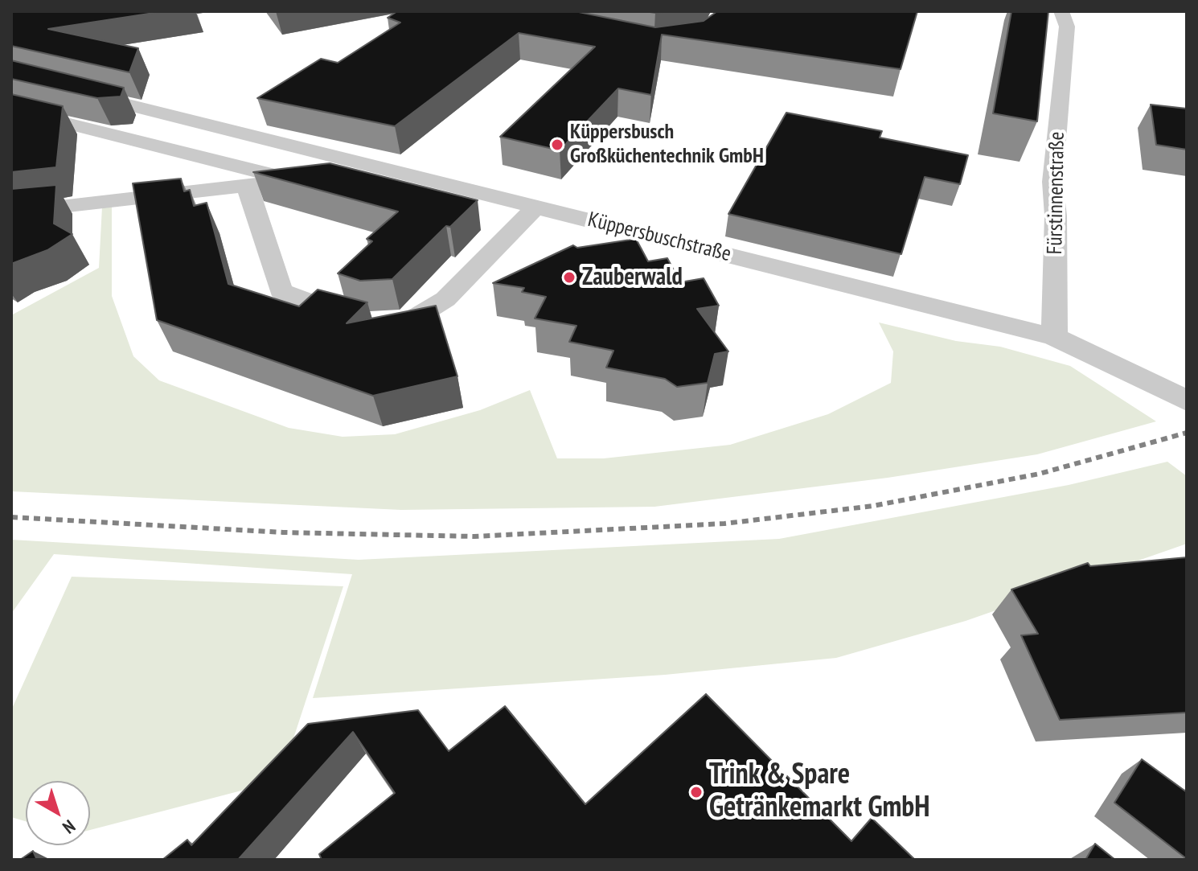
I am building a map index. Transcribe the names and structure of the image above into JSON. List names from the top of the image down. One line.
{"streets":{"street":["Fürstinnenstraße","Küppersbuschstraße"]},"crossings":[["Fürstinnenstraße","Küppersbuschstraße"]],"places":["Küppersbusch Großküchentechnik GmbH","Zauberwald","Trink & Spare Getränkemarkt GmbH"],"north":"bottom right"}
